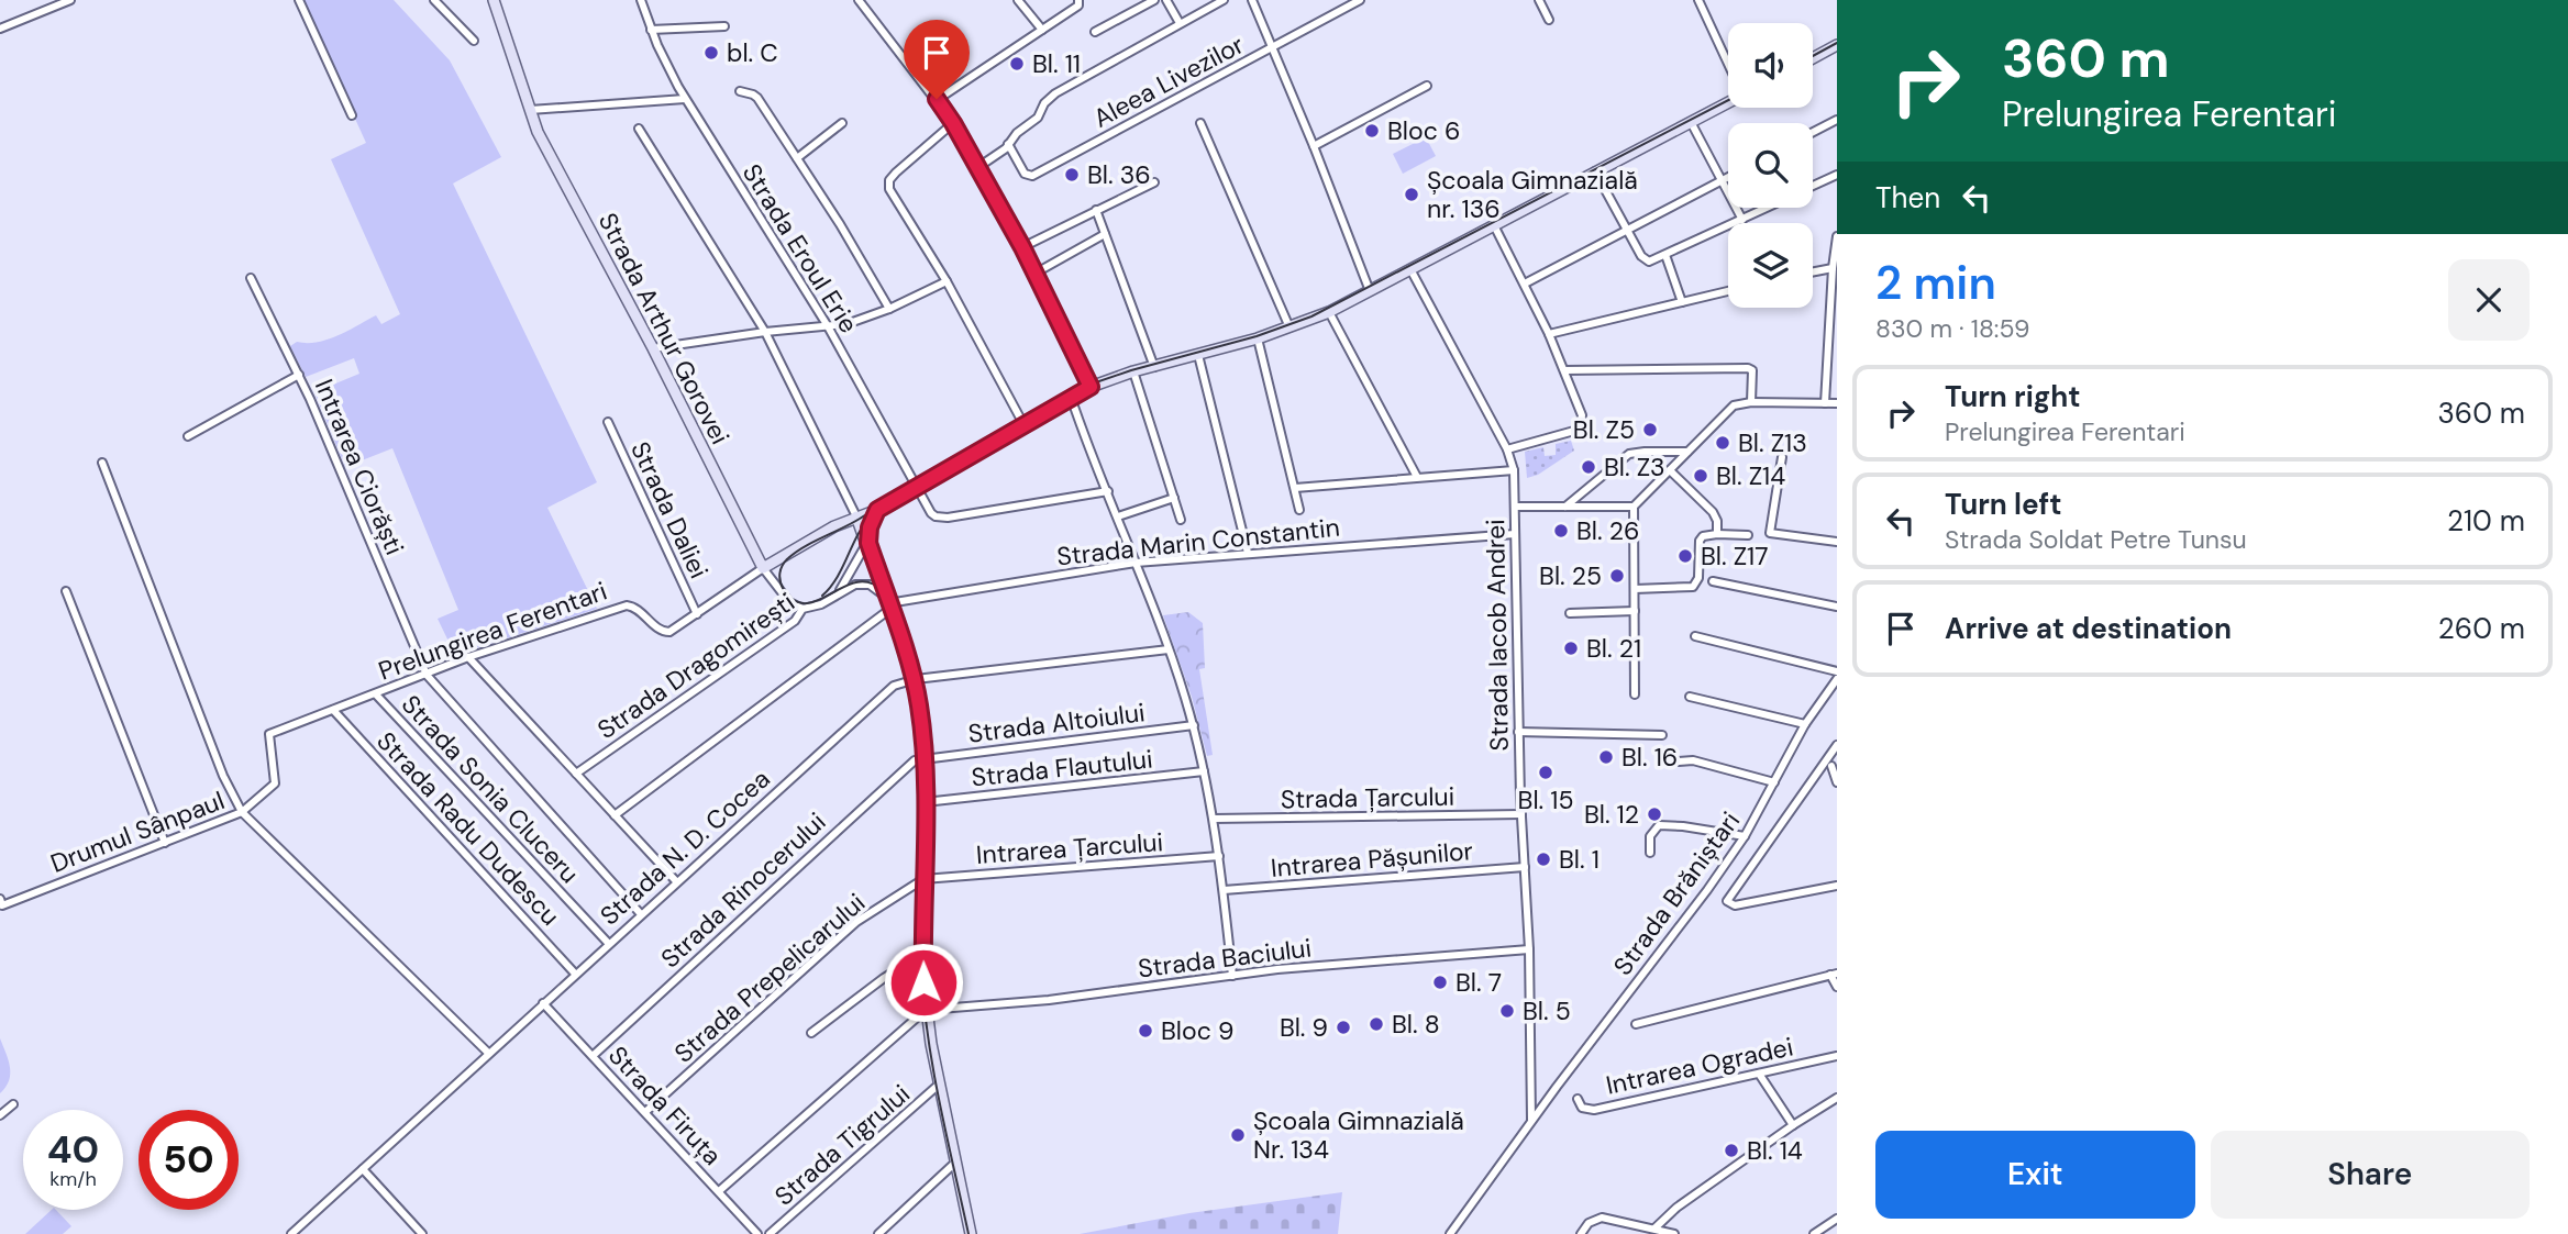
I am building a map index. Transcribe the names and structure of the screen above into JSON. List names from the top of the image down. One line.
{"streets":{"main road":["Strada Arthur Gorovei","Prelungirea Ferentari"],"street":["Aleea Livezilor","Strada Eroul Erie","Intrarea Ciorăști","Strada Daliei","Strada Marin Constantin","Strada Iacob Andrei","Strada Dragomirești","Strada Altoiului","Strada Flautului","Strada Sonia Cluceru","Strada Țarcului","Strada Radu Dudescu","Drumul Sânpaul","Strada N. D. Cocea","Intrarea Țarcului","Intrarea Pășunilor","Strada Rinocerului","Strada Brăniștari","Strada Baciului","Strada Prepelicarului","Intrarea Ogradei","Strada Firuța","Strada Tigrului"]},"crossings":[["Strada Eroul Erie","Prelungirea Ferentari"],["Strada Arthur Gorovei","Prelungirea Ferentari"],["Intrarea Ciorăști","Prelungirea Ferentari"],["Intrarea Ciorăști","Strada N. D. Cocea"],["Strada Daliei","Prelungirea Ferentari"],["Strada Marin Constantin","Strada Iacob Andrei"],["Strada Marin Constantin","Strada Dragomirești"],["Prelungirea Ferentari","Strada Iacob Andrei"],["Prelungirea Ferentari","Strada Sonia Cluceru"],["Prelungirea Ferentari","Strada Radu Dudescu"],["Prelungirea Ferentari","Drumul Sânpaul"],["Strada Iacob Andrei","Strada Țarcului"],["Strada Iacob Andrei","Intrarea Pășunilor"],["Strada Iacob Andrei","Strada Brăniștari"],["Strada Iacob Andrei","Strada Baciului"],["Strada Altoiului","Strada Rinocerului"],["Strada Sonia Cluceru","Strada N. D. Cocea"],["Strada Radu Dudescu","Strada N. D. Cocea"],["Strada N. D. Cocea","Strada Firuța"],["Intrarea Țarcului","Strada Prepelicarului"],["Strada Rinocerului","Strada Firuța"],["Strada Prepelicarului","Strada Firuța"]],"places":["bl. C","Bl. 11","Bloc 6","Bl. 36","Școala Gimnazială nr. 136","Bl. Z5","Bl. Z13","Bl. Z3","Bl. Z14","Bl. 26","Bl. Z17","Bl. 25","Bl. 21","Bl. 16","Bl. 15","Bl. 12","Bl. 1","Bl. 7","Bl. 5","Bl. 8","Bl. 9","Bloc 9","Școala Gimnazială Nr. 134","Bl. 14"],"page":{"turn":["360 m","Prelungirea Ferentari"],"then":"Then","heading":["2 min","830 m · 18:59"],"list":[{"name":"Turn right","note":"Prelungirea Ferentari","value":"360 m"},{"name":"Turn left","note":"Strada Soldat Petre Tunsu","value":"210 m"},{"name":"Arrive at destination","value":"260 m"}],"speed":"40 km/h","limit":"50","buttons":["Exit","Share"]}}
